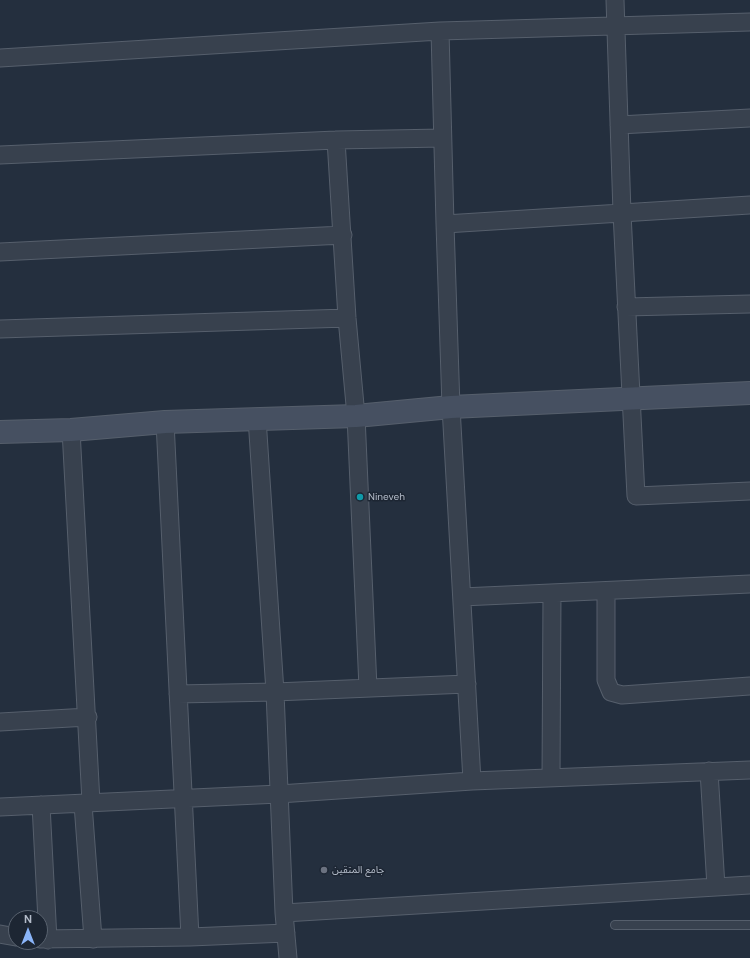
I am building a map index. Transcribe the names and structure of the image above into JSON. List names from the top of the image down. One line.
{"places":["Nineveh","جامع المتقين"],"north":"top"}
